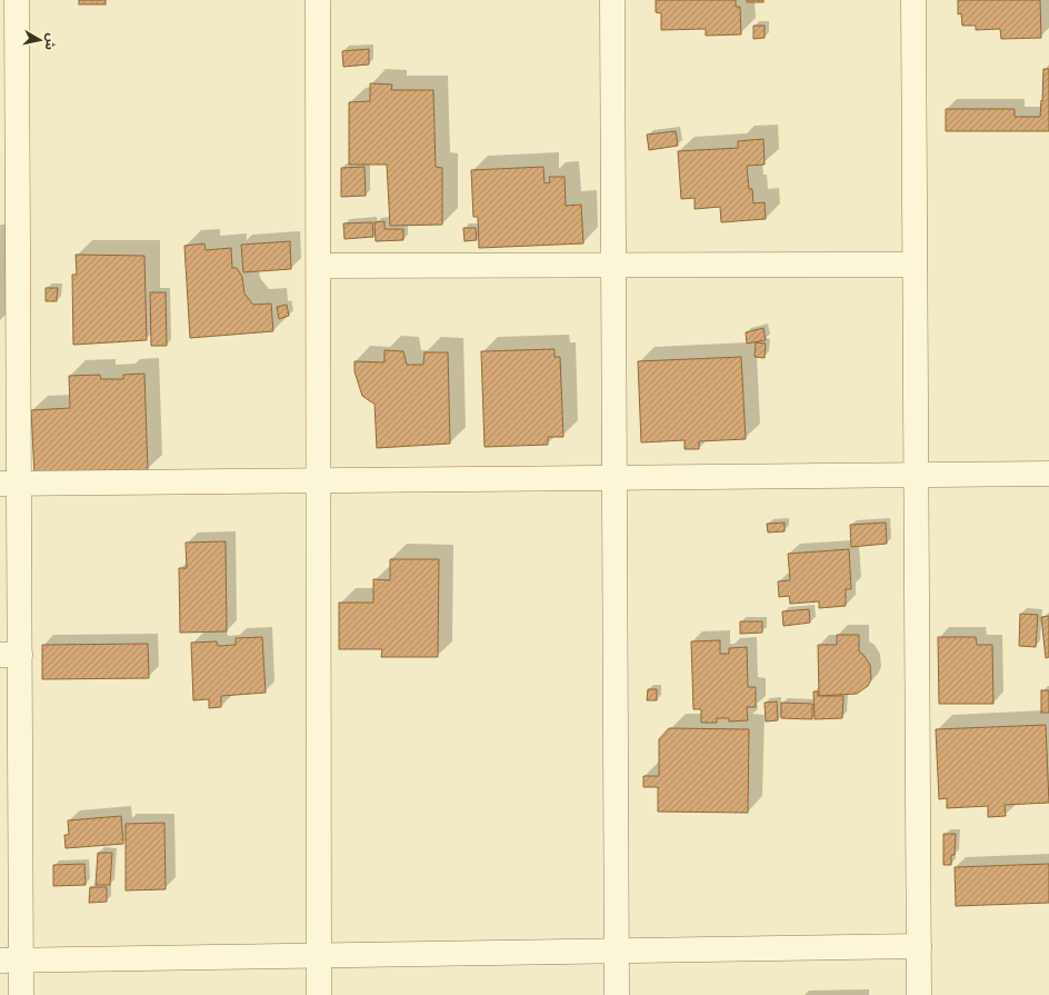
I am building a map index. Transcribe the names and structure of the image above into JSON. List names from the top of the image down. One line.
{"north":"right"}
